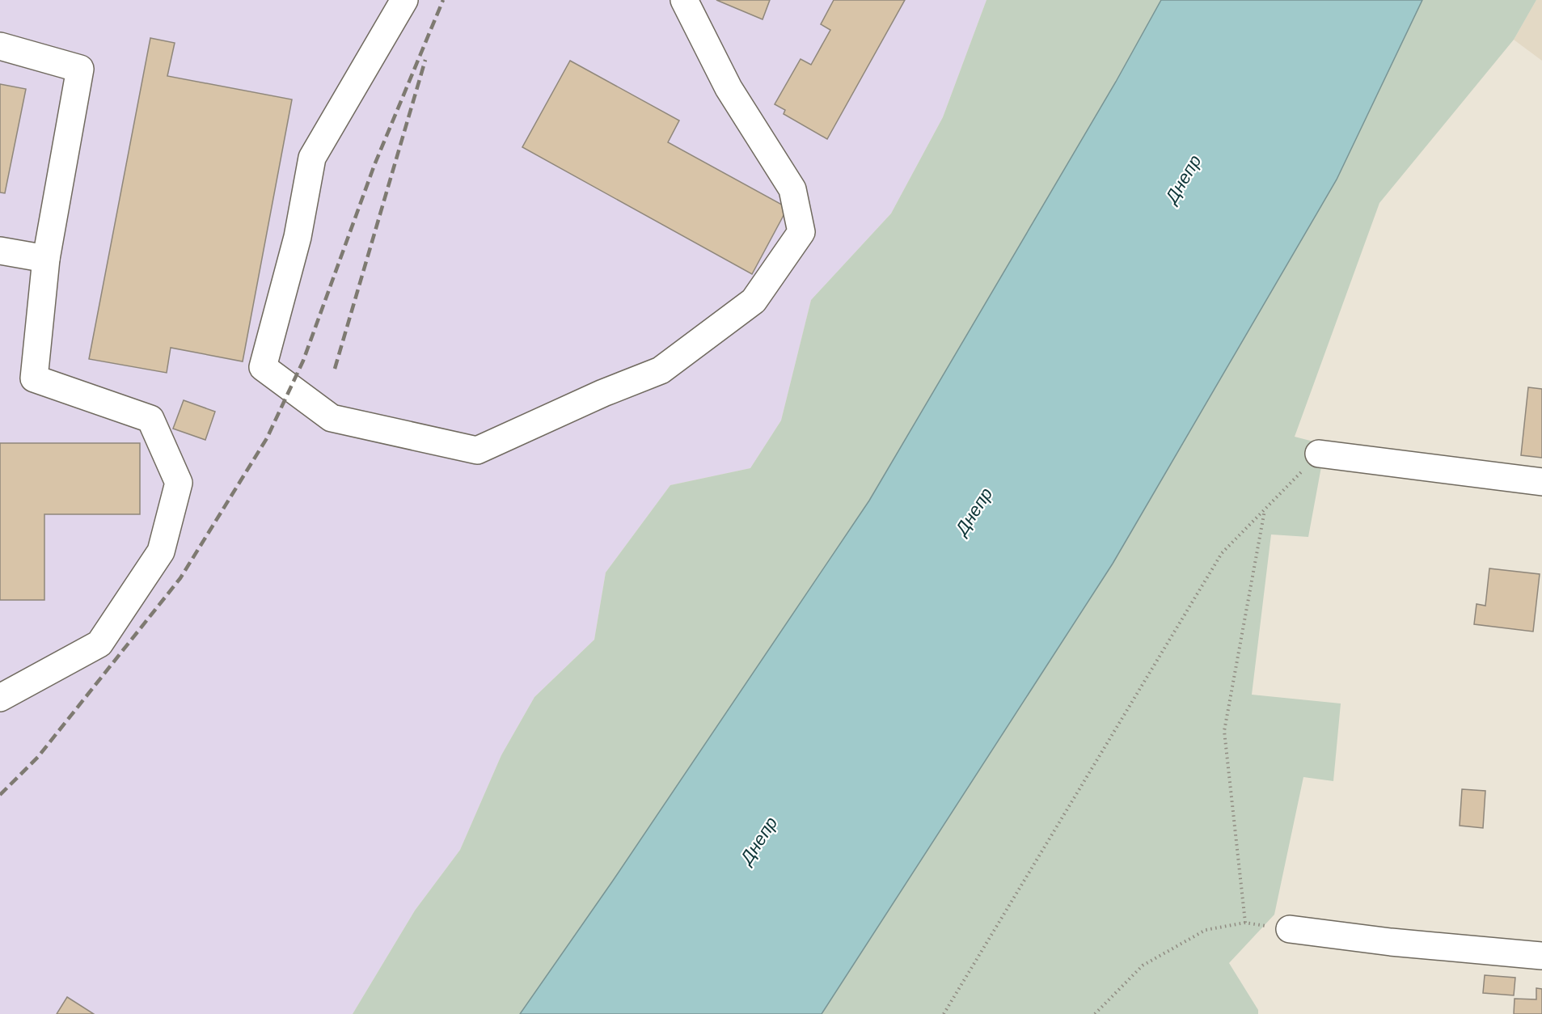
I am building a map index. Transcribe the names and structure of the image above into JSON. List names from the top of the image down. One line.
{"water":["Днепр"]}
